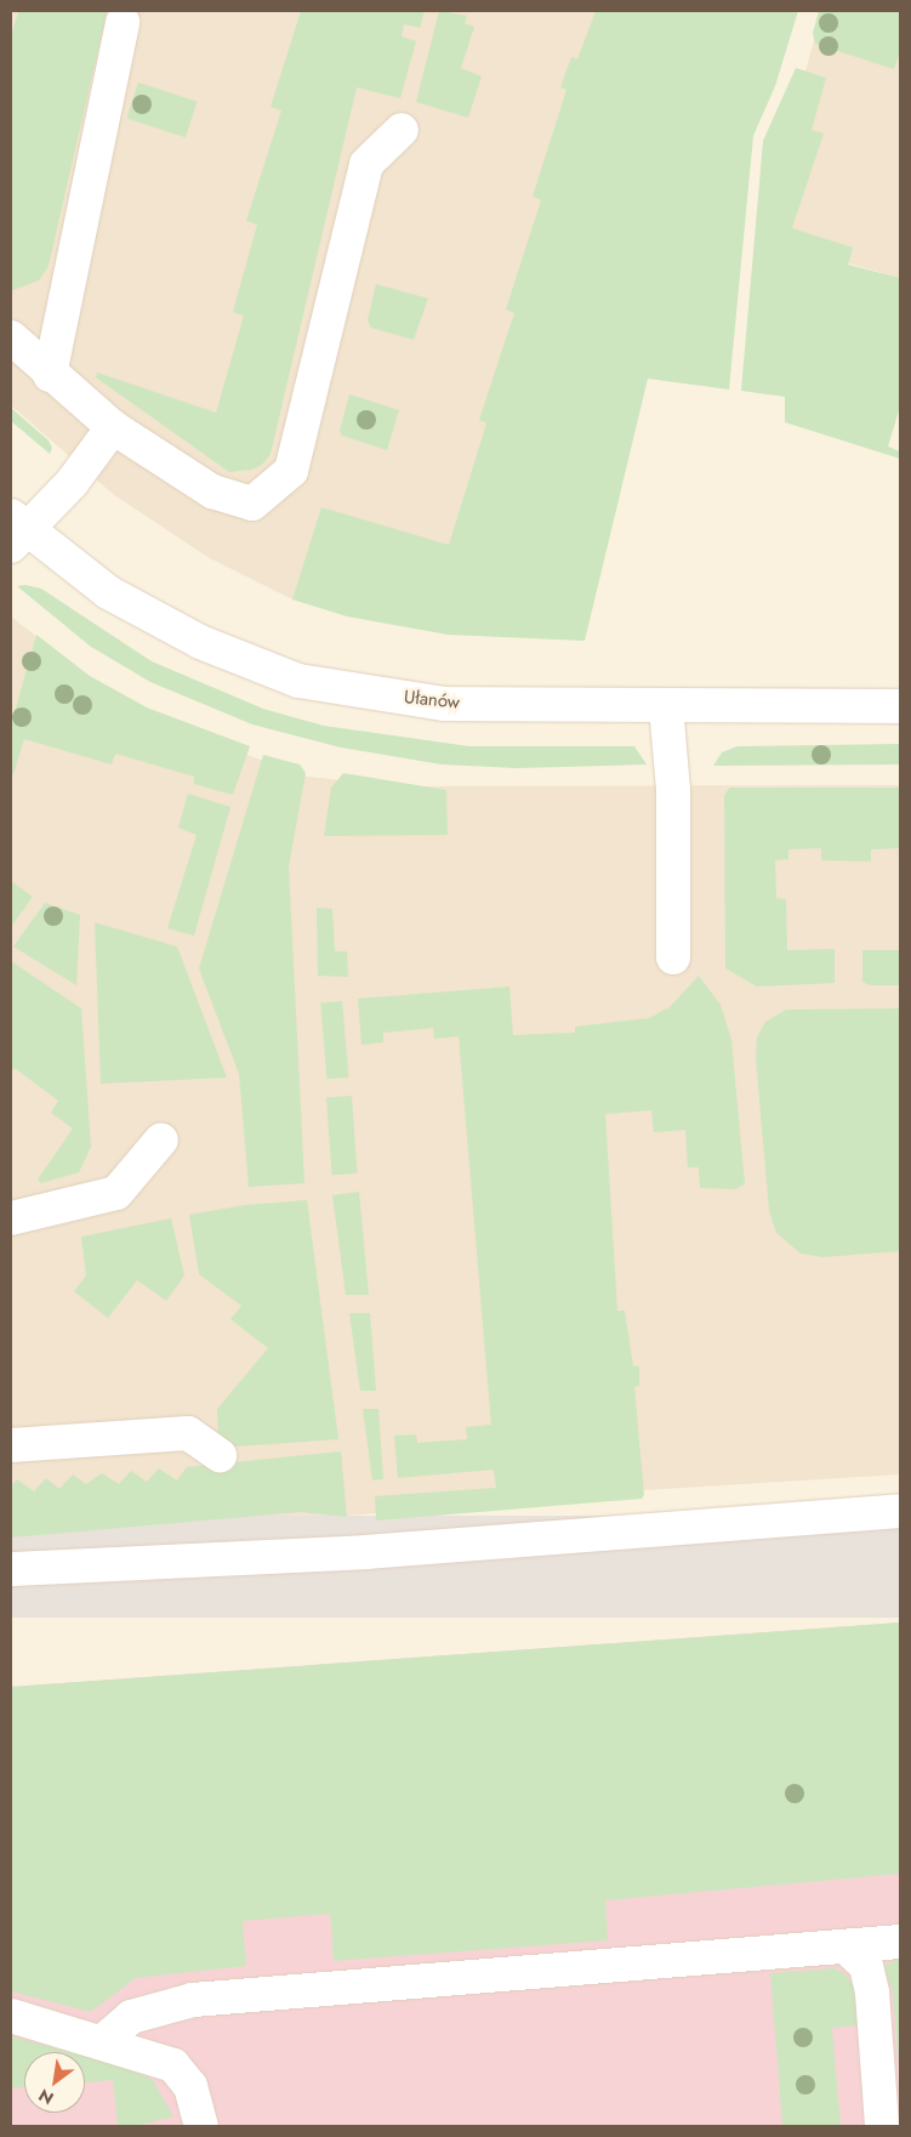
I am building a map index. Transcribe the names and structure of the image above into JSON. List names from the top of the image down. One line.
{"streets":{"street":["Ułanów"]},"north":"bottom left"}
